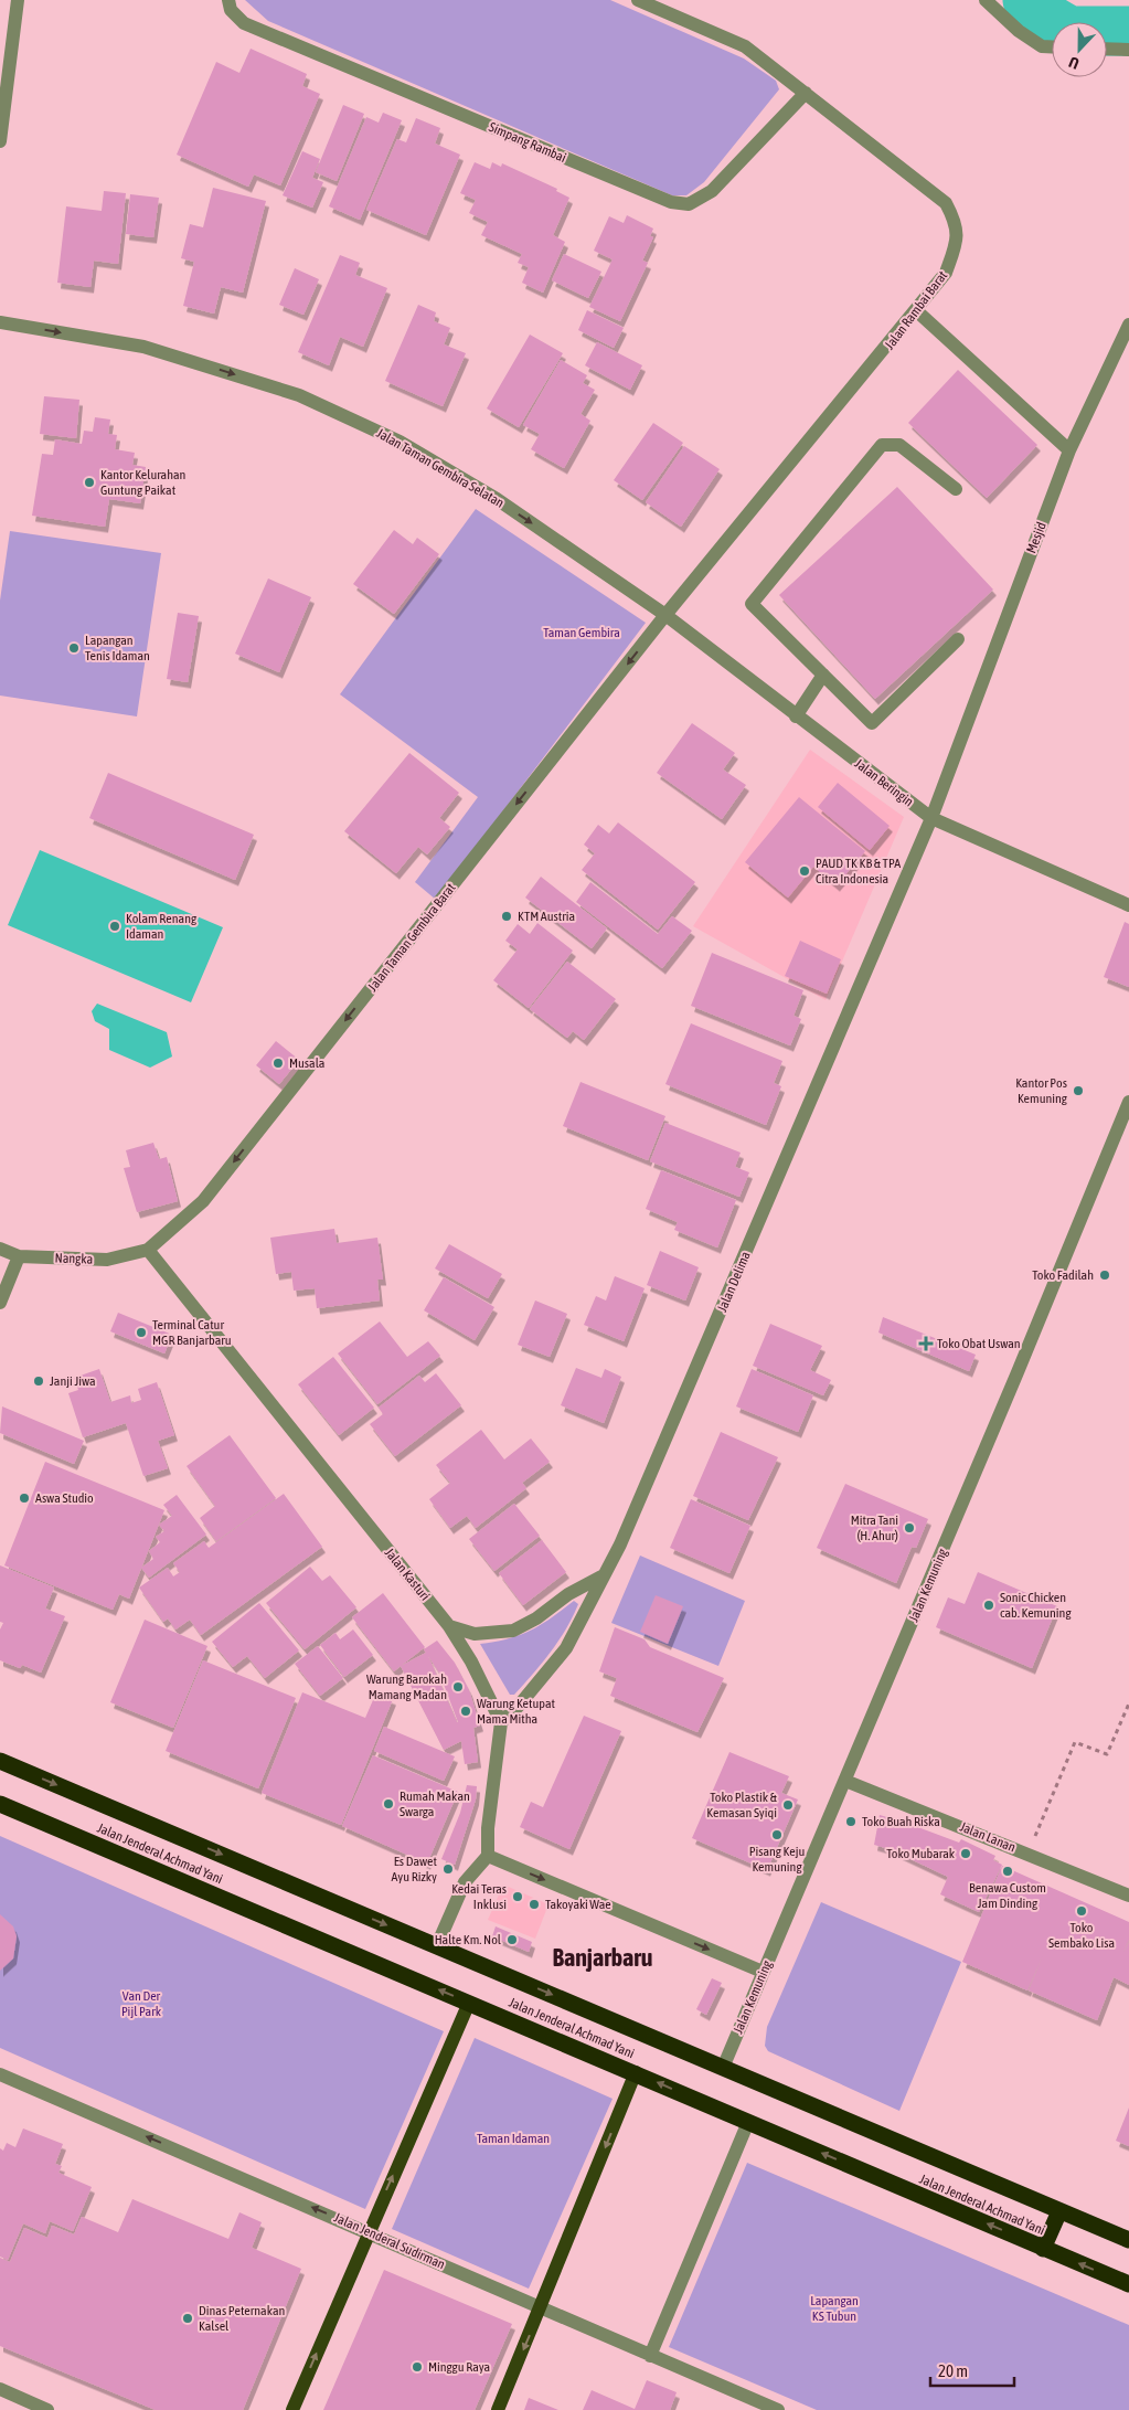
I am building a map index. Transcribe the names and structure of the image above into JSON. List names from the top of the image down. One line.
{"streets":{"highway":["Jalan Jenderal Achmad Yani"],"street":["Simpang Rambai","Jalan Rambai Barat","Jalan Taman Gembira Selatan","Mesjid","Jalan Beringin","Jalan Taman Gembira Barat","Nangka","Jalan Delima","Jalan Kasturi","Jalan Kemuning","Jalan Lanan","Jalan Jenderal Sudirman"]},"crossings":[["Simpang Rambai","Jalan Rambai Barat"],["Jalan Rambai Barat","Jalan Taman Gembira Selatan"],["Jalan Rambai Barat","Jalan Beringin"],["Jalan Rambai Barat","Jalan Taman Gembira Barat"],["Jalan Taman Gembira Selatan","Jalan Beringin"],["Jalan Taman Gembira Selatan","Jalan Taman Gembira Barat"],["Mesjid","Jalan Beringin"],["Mesjid","Jalan Delima"],["Jalan Beringin","Jalan Taman Gembira Barat"],["Jalan Beringin","Jalan Delima"],["Jalan Taman Gembira Barat","Nangka"],["Jalan Taman Gembira Barat","Jalan Kasturi"],["Nangka","Jalan Kasturi"],["Jalan Delima","Jalan Kasturi"],["Jalan Kemuning","Jalan Lanan"],["Jalan Kemuning","Jalan Jenderal Achmad Yani"]],"one_way":["Jalan Taman Gembira Selatan","Jalan Taman Gembira Barat","Jalan Jenderal Sudirman"],"districts":["Banjarbaru"],"parks":["Taman Gembira","Van Der Pijl Park","Taman Idaman","Lapangan KS Tubun"],"places":{"other":["Kantor Kelurahan Guntung Paikat","Lapangan Tenis Idaman","PAUD TK KB & TPA Citra Indonesia","KTM Austria","Kolam Renang Idaman","Musala","Kantor Pos Kemuning","Toko Fadilah","Terminal Catur MGR Banjarbaru","Janji Jiwa","Aswa Studio","Mitra Tani (H. Ahur)","Sonic Chicken cab. Kemuning","Warung Barokah Mamang Madan","Warung Ketupat Mama Mitha","Rumah Makan Swarga","Toko Plastik & Kemasan Syiqi","Toko Buah Riska","Pisang Keju Kemuning","Toko Mubarak","Es Dawet Ayu Rizky","Benawa Custom Jam Dinding","Kedai Teras Inklusi","Takoyaki Wae","Toko Sembako Lisa","Halte Km. Nol","Dinas Peternakan Kalsel","Minggu Raya"],"health":["Toko Obat Uswan"]},"scale_bar":"20 m","north":"bottom"}
